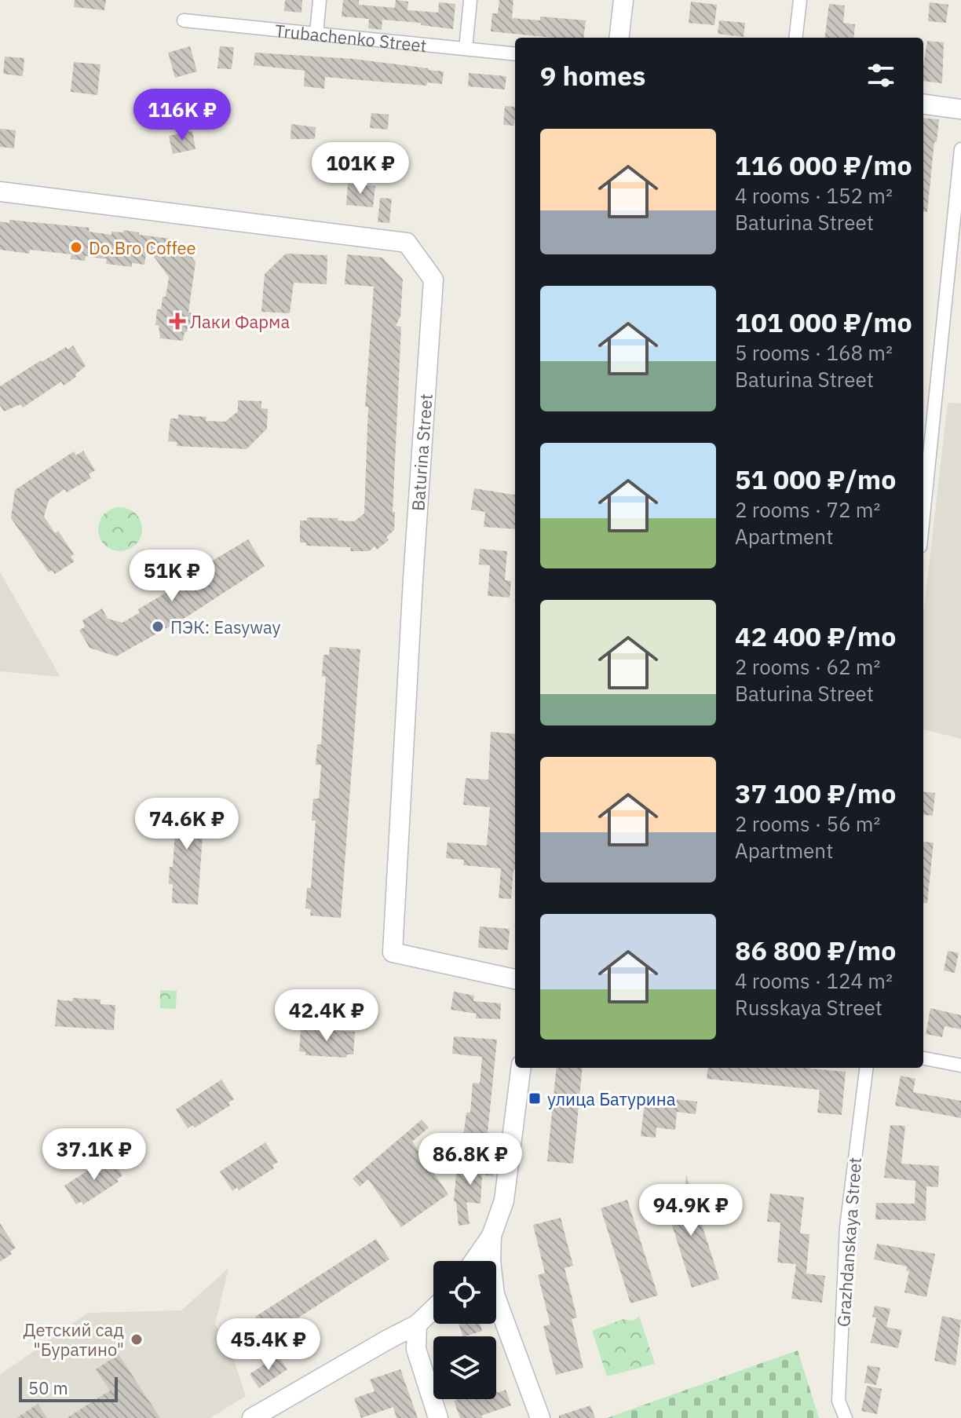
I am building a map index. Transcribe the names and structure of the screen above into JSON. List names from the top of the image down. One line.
{"streets":{"street":["Trubachenko Street","Baturina Street","Grazhdanskaya Street"]},"places":{"other":["Do.Bro Coffee","ПЭК: Easyway","Детский сад \"Буратино\""],"health":["Лаки Фарма"],"transit":["улица Батурина"]},"scale_bar":"50 m","page":{"heading":"9 homes","price":["116K ₽","101K ₽","51K ₽","74.6K ₽","42.4K ₽","37.1K ₽","86.8K ₽","94.9K ₽","45.4K ₽"],"list":[{"name":"116 000 ₽/mo","note":"4 rooms · 152 m² · Baturina Street"},{"name":"101 000 ₽/mo","note":"5 rooms · 168 m² · Baturina Street"},{"name":"51 000 ₽/mo","note":"2 rooms · 72 m² · Apartment"},{"name":"42 400 ₽/mo","note":"2 rooms · 62 m² · Baturina Street"},{"name":"37 100 ₽/mo","note":"2 rooms · 56 m² · Apartment"},{"name":"86 800 ₽/mo","note":"4 rooms · 124 m² · Russkaya Street"}],"scale":"50 m"}}
